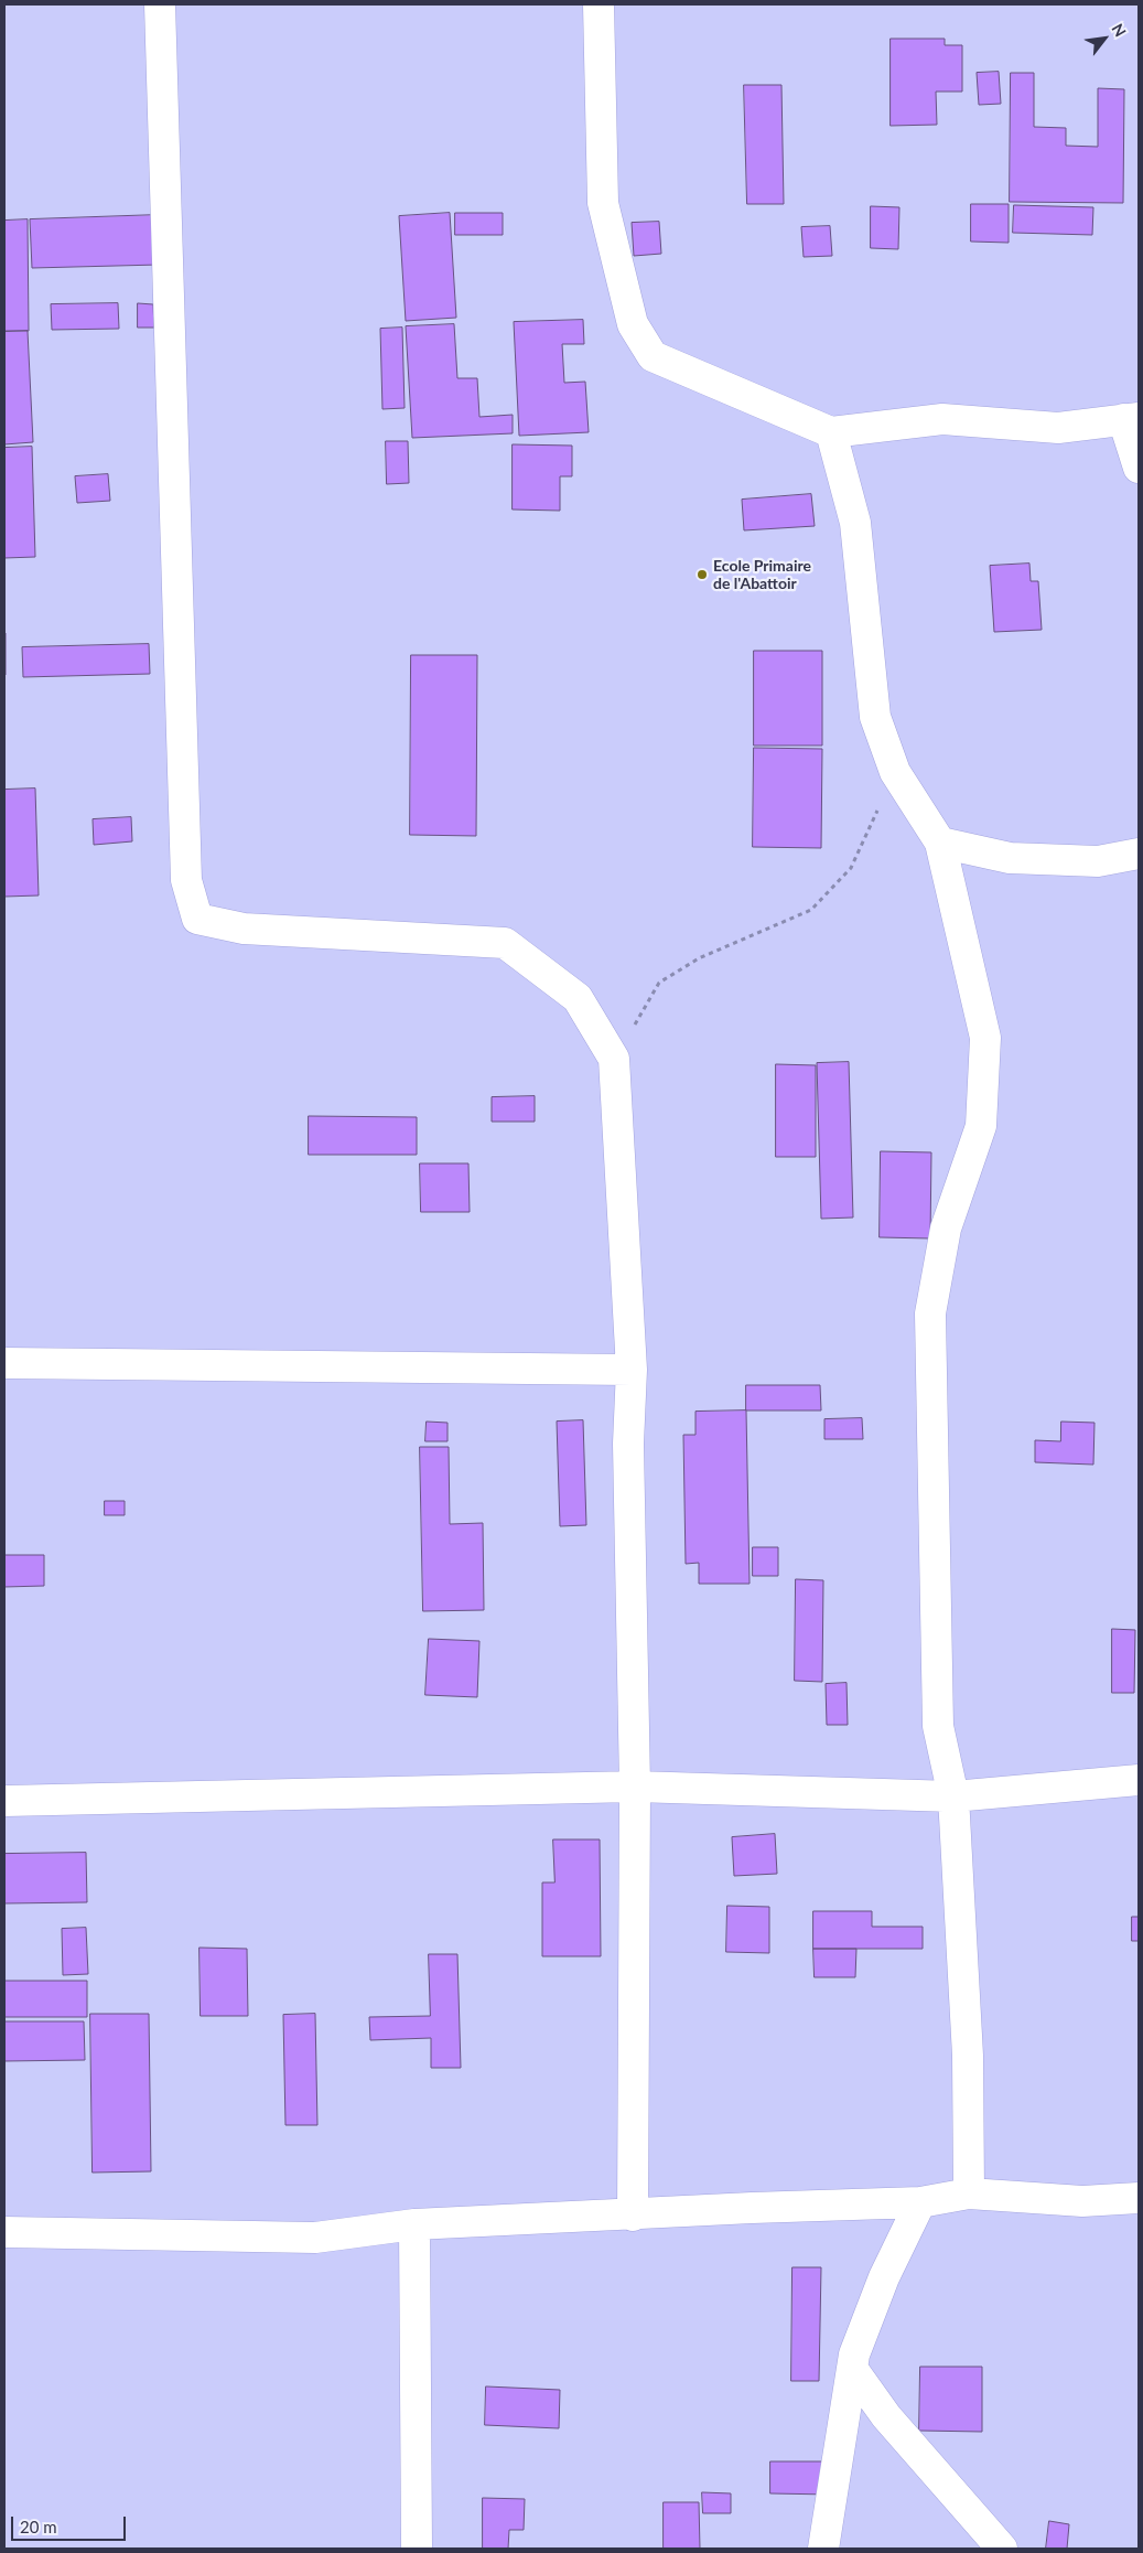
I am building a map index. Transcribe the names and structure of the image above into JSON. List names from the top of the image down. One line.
{"places":["Ecole Primaire de l'Abattoir"],"scale_bar":"20 m","north":"top right"}
